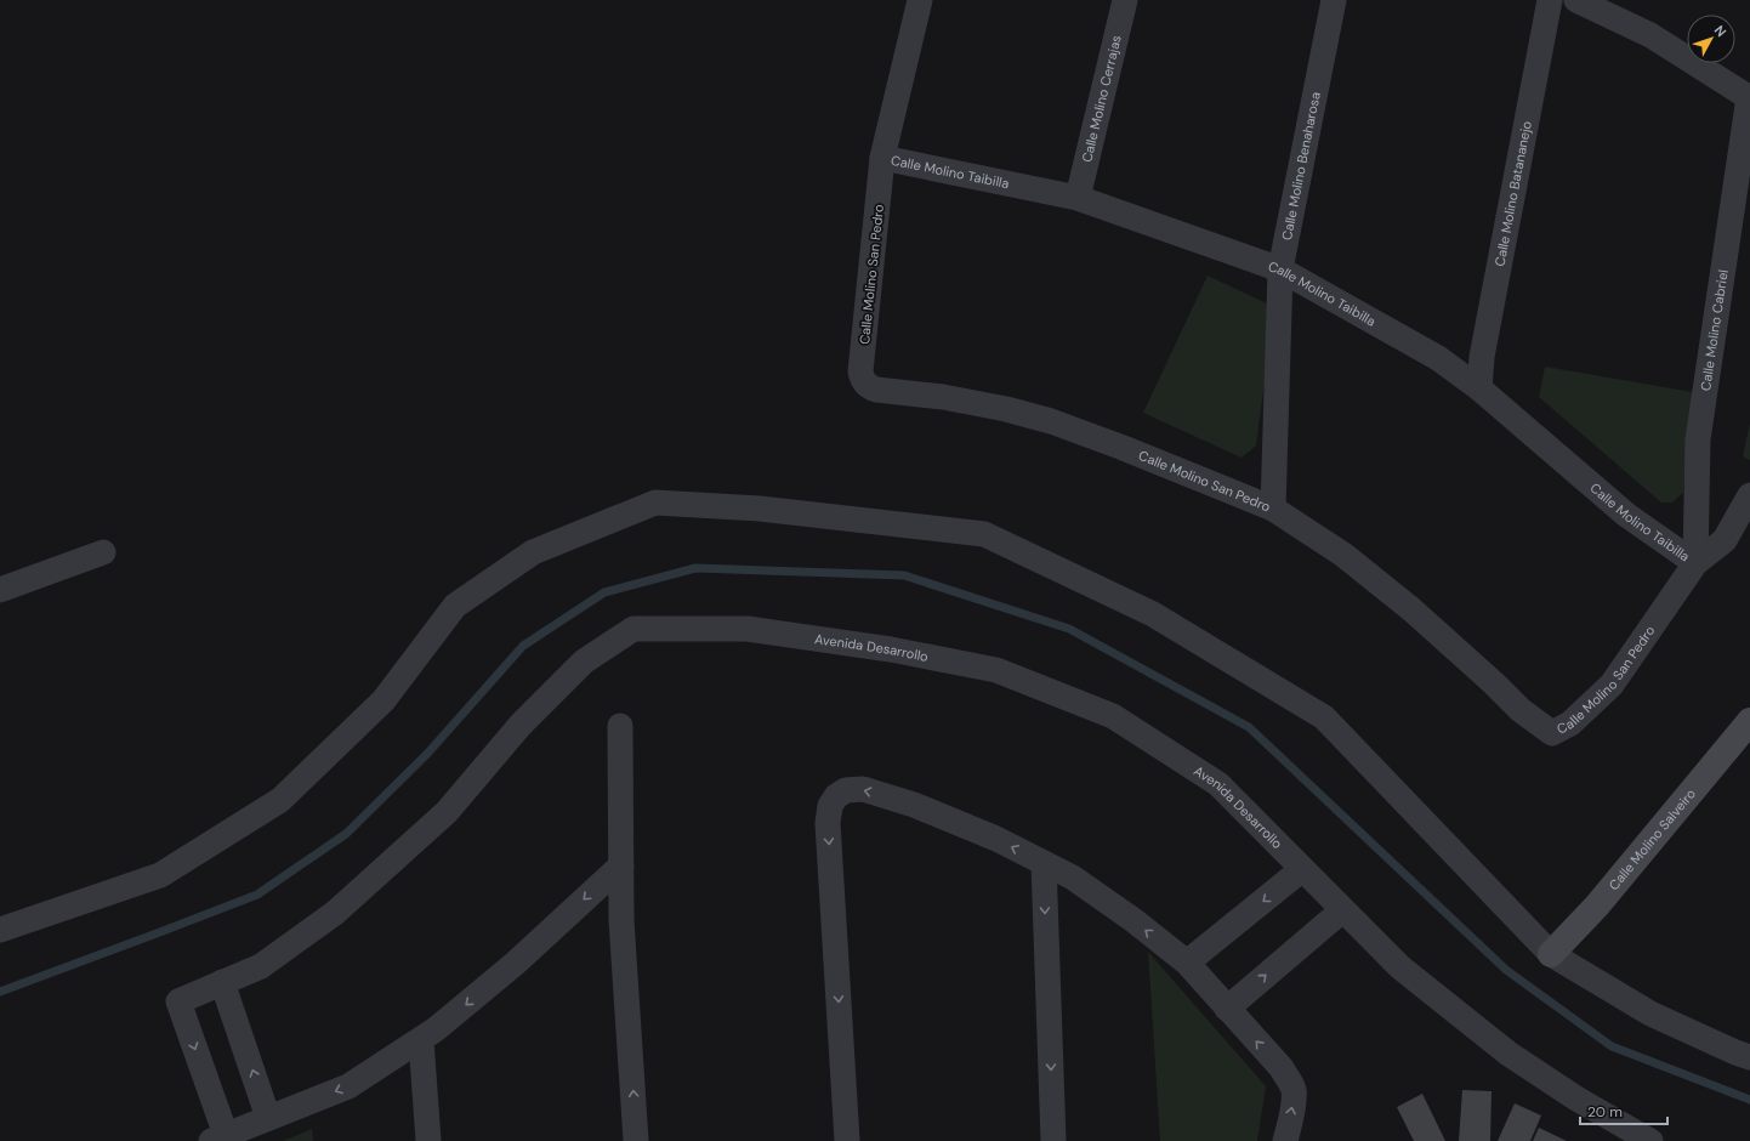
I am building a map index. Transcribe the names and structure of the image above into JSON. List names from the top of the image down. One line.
{"streets":{"street":["Calle Molino Cerrajas","Calle Molino Benaharosa","Calle Molino Taibilla","Calle Molino Batananejo","Calle Molino San Pedro","Calle Molino Cabriel","Avenida Desarrollo","Calle Molino Salveiro"]},"crossings":[["Calle Molino Cerrajas","Calle Molino Taibilla"],["Calle Molino Benaharosa","Calle Molino Taibilla"],["Calle Molino Benaharosa","Calle Molino San Pedro"],["Calle Molino Taibilla","Calle Molino Batananejo"],["Calle Molino Taibilla","Calle Molino San Pedro"],["Calle Molino Taibilla","Calle Molino Cabriel"],["Calle Molino San Pedro","Calle Molino Cabriel"]],"scale_bar":"20 m","north":"top right"}
